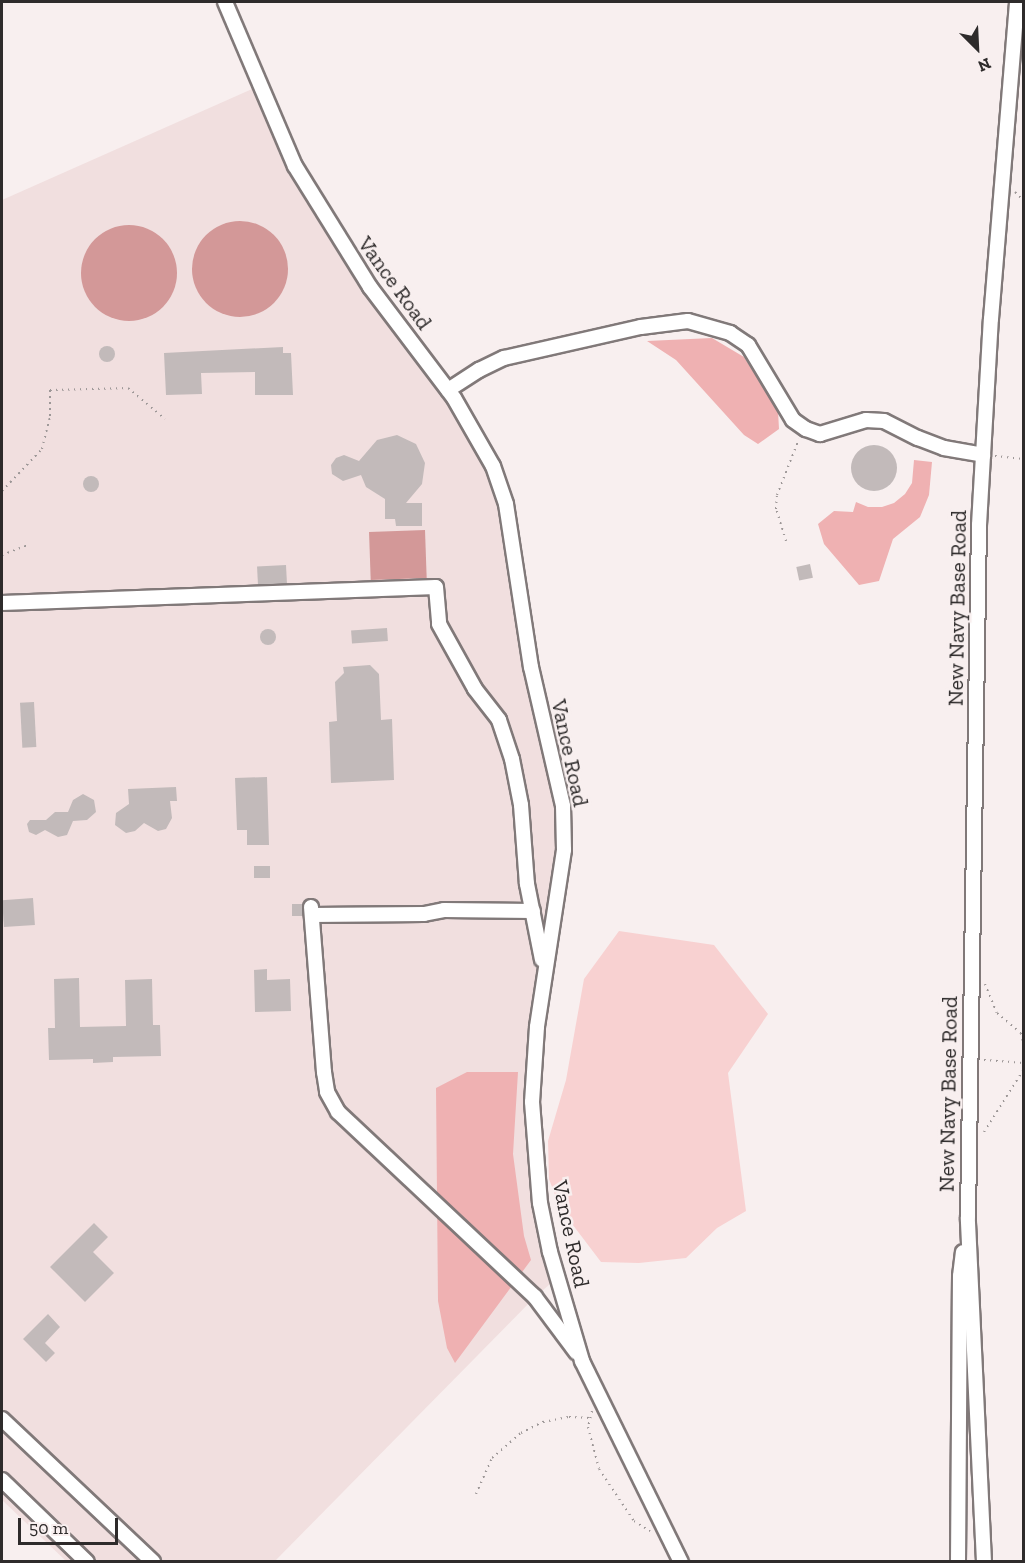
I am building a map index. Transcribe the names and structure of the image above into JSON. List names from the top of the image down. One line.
{"streets":{"street":["Vance Road","New Navy Base Road"]},"scale_bar":"50 m","north":"bottom right"}
